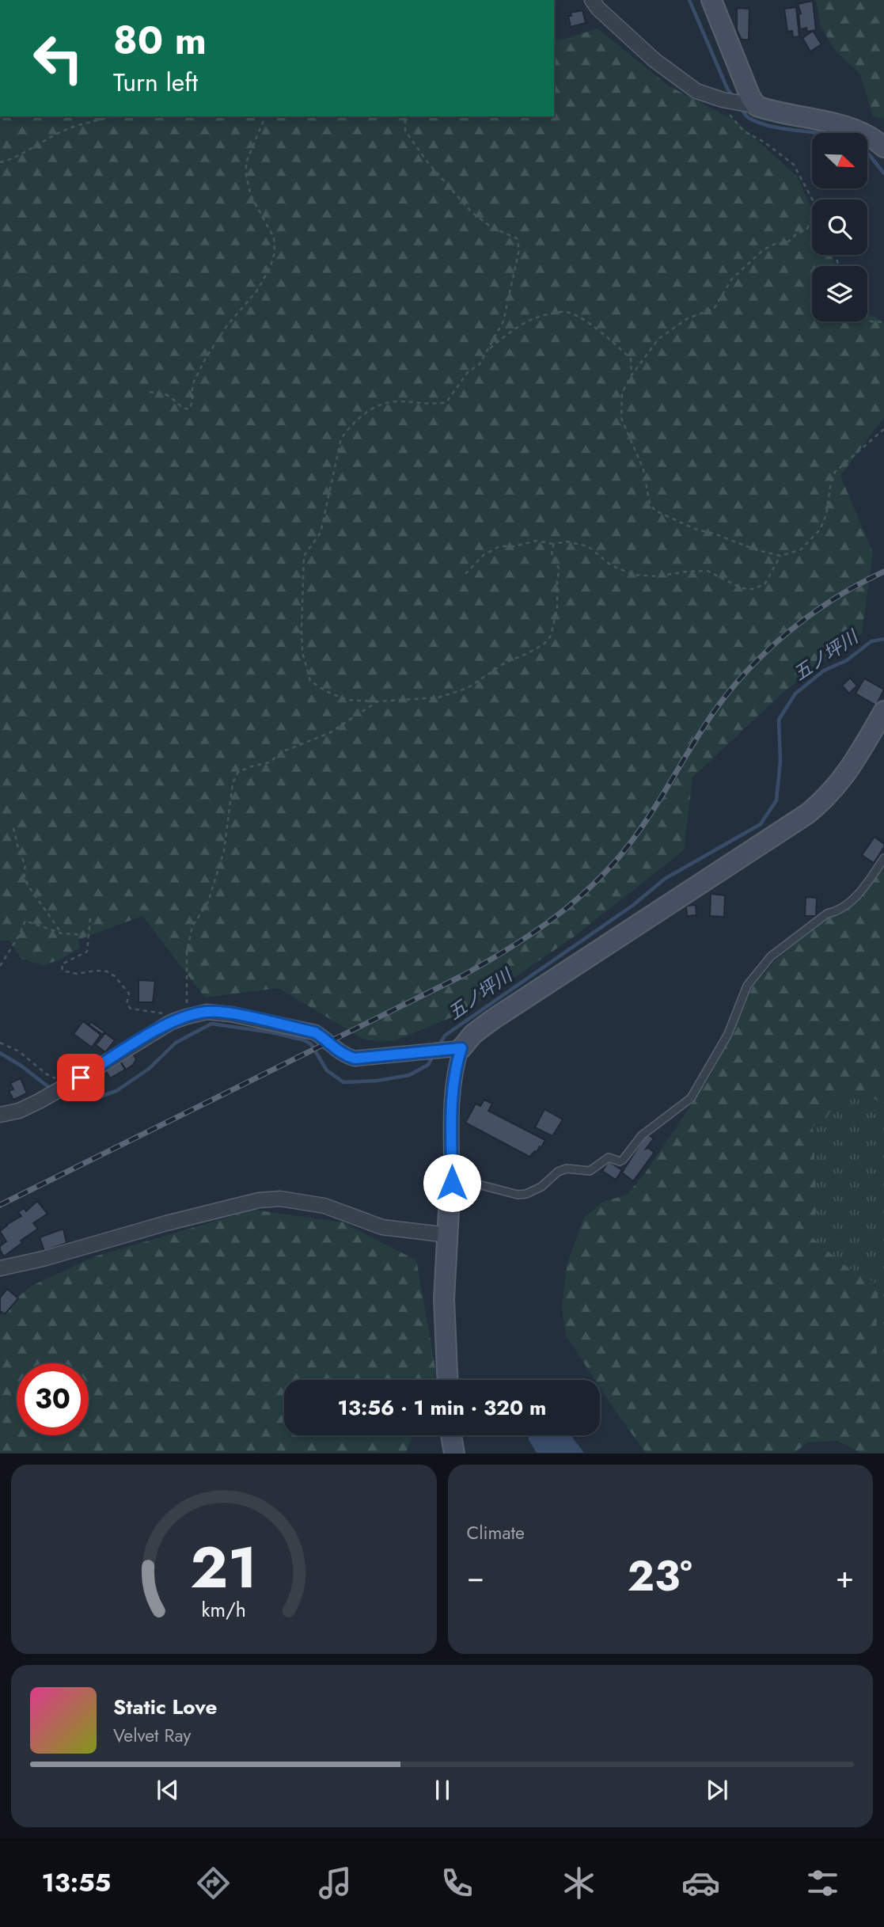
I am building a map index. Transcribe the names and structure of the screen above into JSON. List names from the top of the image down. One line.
{"water":["五ノ坪川"],"north":"bottom right","page":{"turn":["80 m","Turn left"],"limit":"30","trip":"13:56 · 1 min · 320 m","tile":"Climate","heat":["−","23°","+"],"song":["Static Love","Velvet Ray"],"tabs":"13:55","gauge":["21","km/h"]}}
